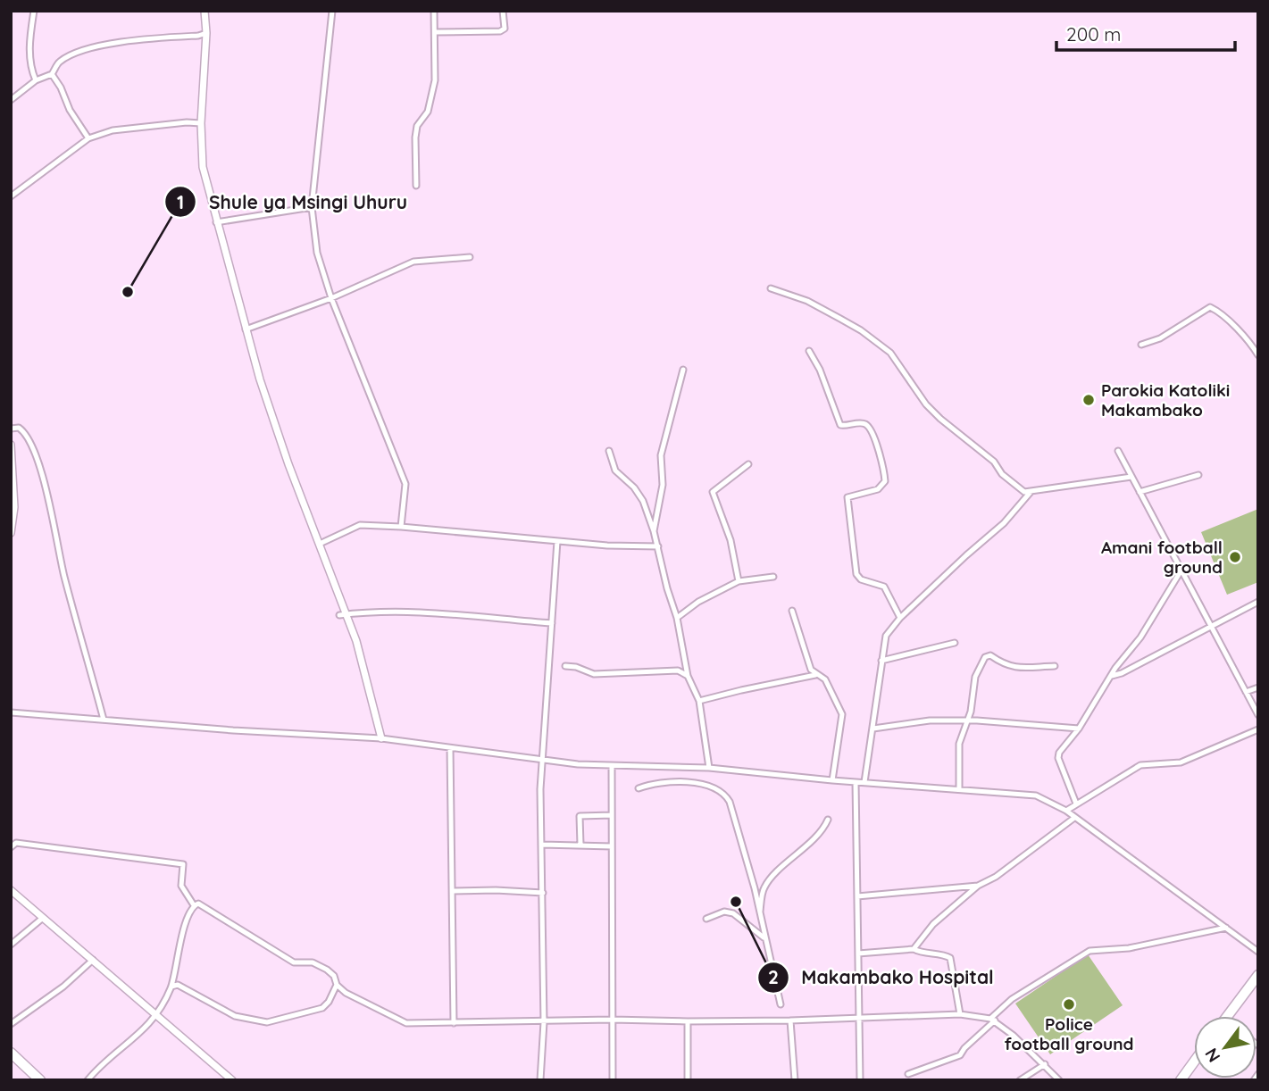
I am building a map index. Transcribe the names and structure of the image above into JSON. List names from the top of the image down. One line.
{"places":["Shule ya Msingi Uhuru","Parokia Katoliki Makambako","Amani football ground","Makambako Hospital","Police football ground"],"scale_bar":"200 m","north":"bottom left"}
